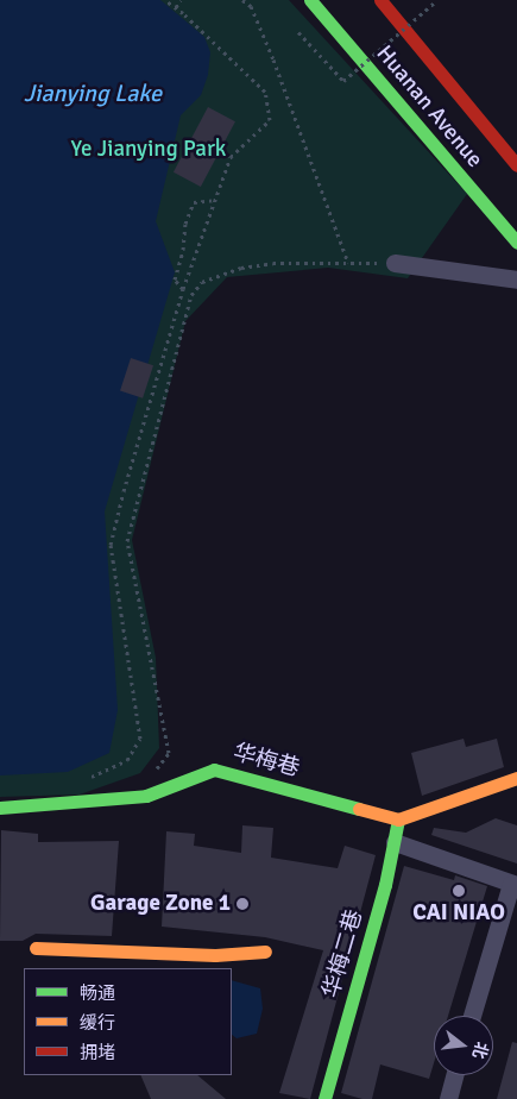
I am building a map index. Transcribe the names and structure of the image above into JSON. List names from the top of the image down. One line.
{"streets":{"street":["Huanan Avenue","华梅巷","华梅二巷"]},"crossings":[["华梅巷","华梅二巷"]],"water":["Jianying Lake"],"parks":["Ye Jianying Park"],"places":["CAI NIAO","Garage Zone 1"],"legend":["畅通","缓行","拥堵"],"north":"right"}
